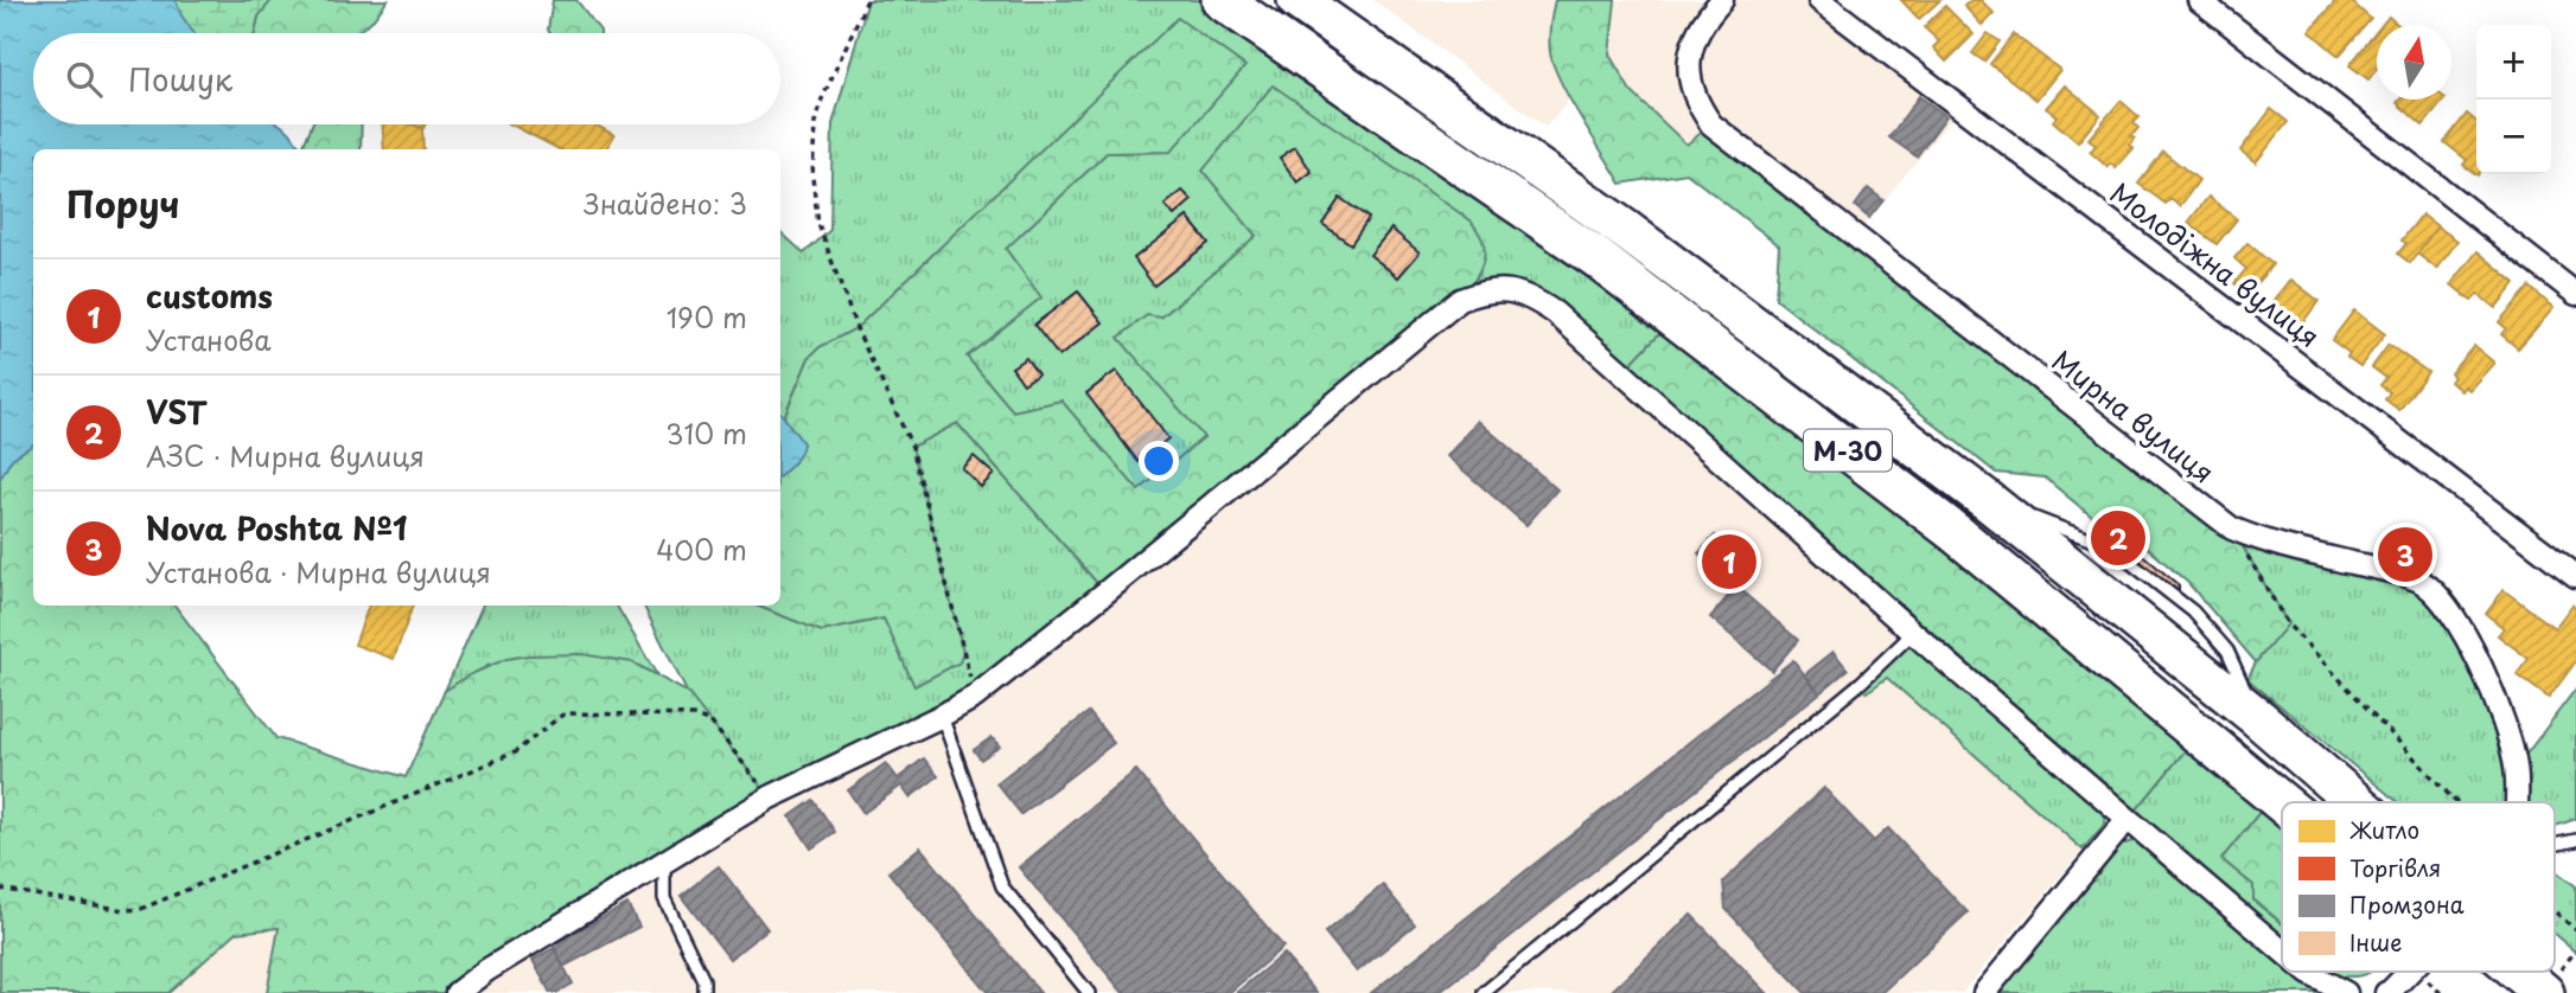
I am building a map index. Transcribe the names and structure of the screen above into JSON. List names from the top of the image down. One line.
{"streets":{"highway":["М-30"],"street":["Молодіжна вулиця","Мирна вулиця"]},"legend":["Житло","Торгівля","Промзона","Інше"],"north":"top","page":{"map_buttons":["+","−"],"search":"Пошук","heading":["Поруч","Знайдено: 3"],"list":[{"mark":"1","name":"customs","note":"Установа","value":"190 m"},{"mark":"2","name":"VST","note":"АЗС · Мирна вулиця","value":"310 m"},{"mark":"3","name":"Nova Poshta №1","note":"Установа · Мирна вулиця","value":"400 m"}],"pins":["2","3","1"]}}
